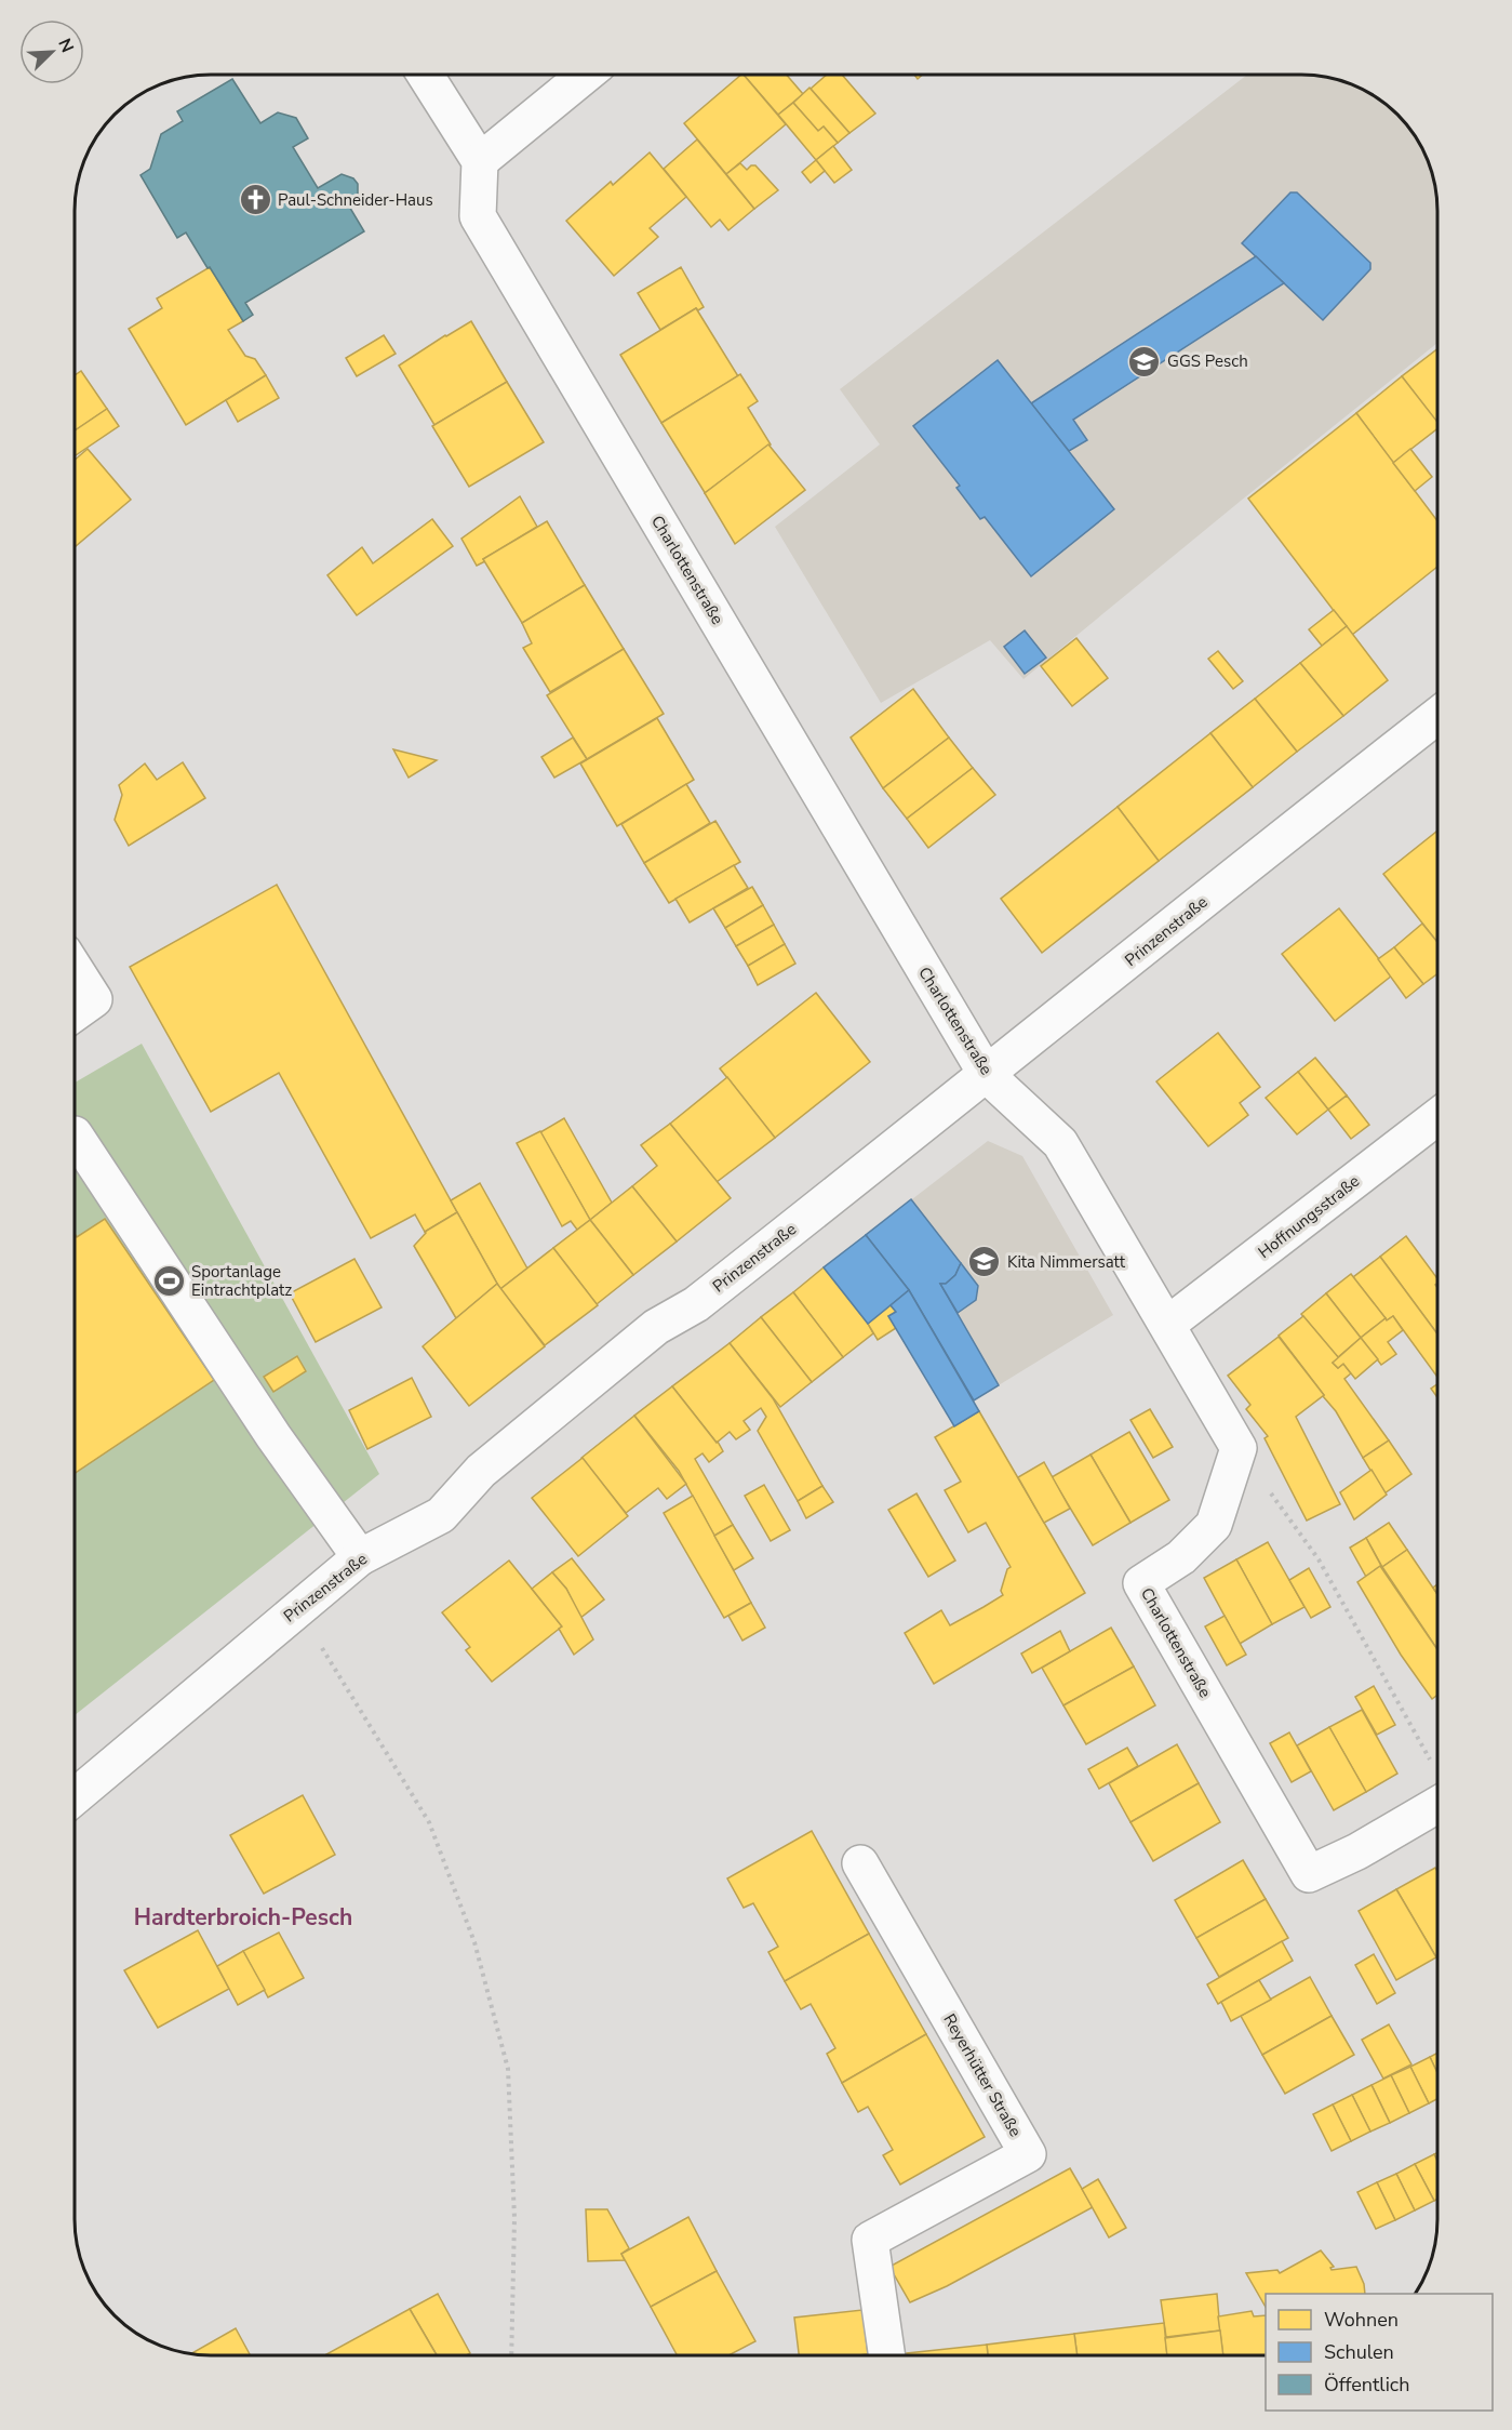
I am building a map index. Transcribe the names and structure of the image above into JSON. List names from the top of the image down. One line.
{"streets":{"street":["Charlottenstraße","Prinzenstraße","Hoffnungsstraße","Reyerhütter Straße"]},"crossings":[["Charlottenstraße","Prinzenstraße"],["Charlottenstraße","Hoffnungsstraße"]],"districts":["Hardterbroich-Pesch"],"places":{"church":["Paul-Schneider-Haus"],"school or university":["GGS Pesch","Kita Nimmersatt"],"sports":["Sportanlage Eintrachtplatz"]},"legend":["Wohnen","Schulen","Öffentlich"],"north":"top right"}
